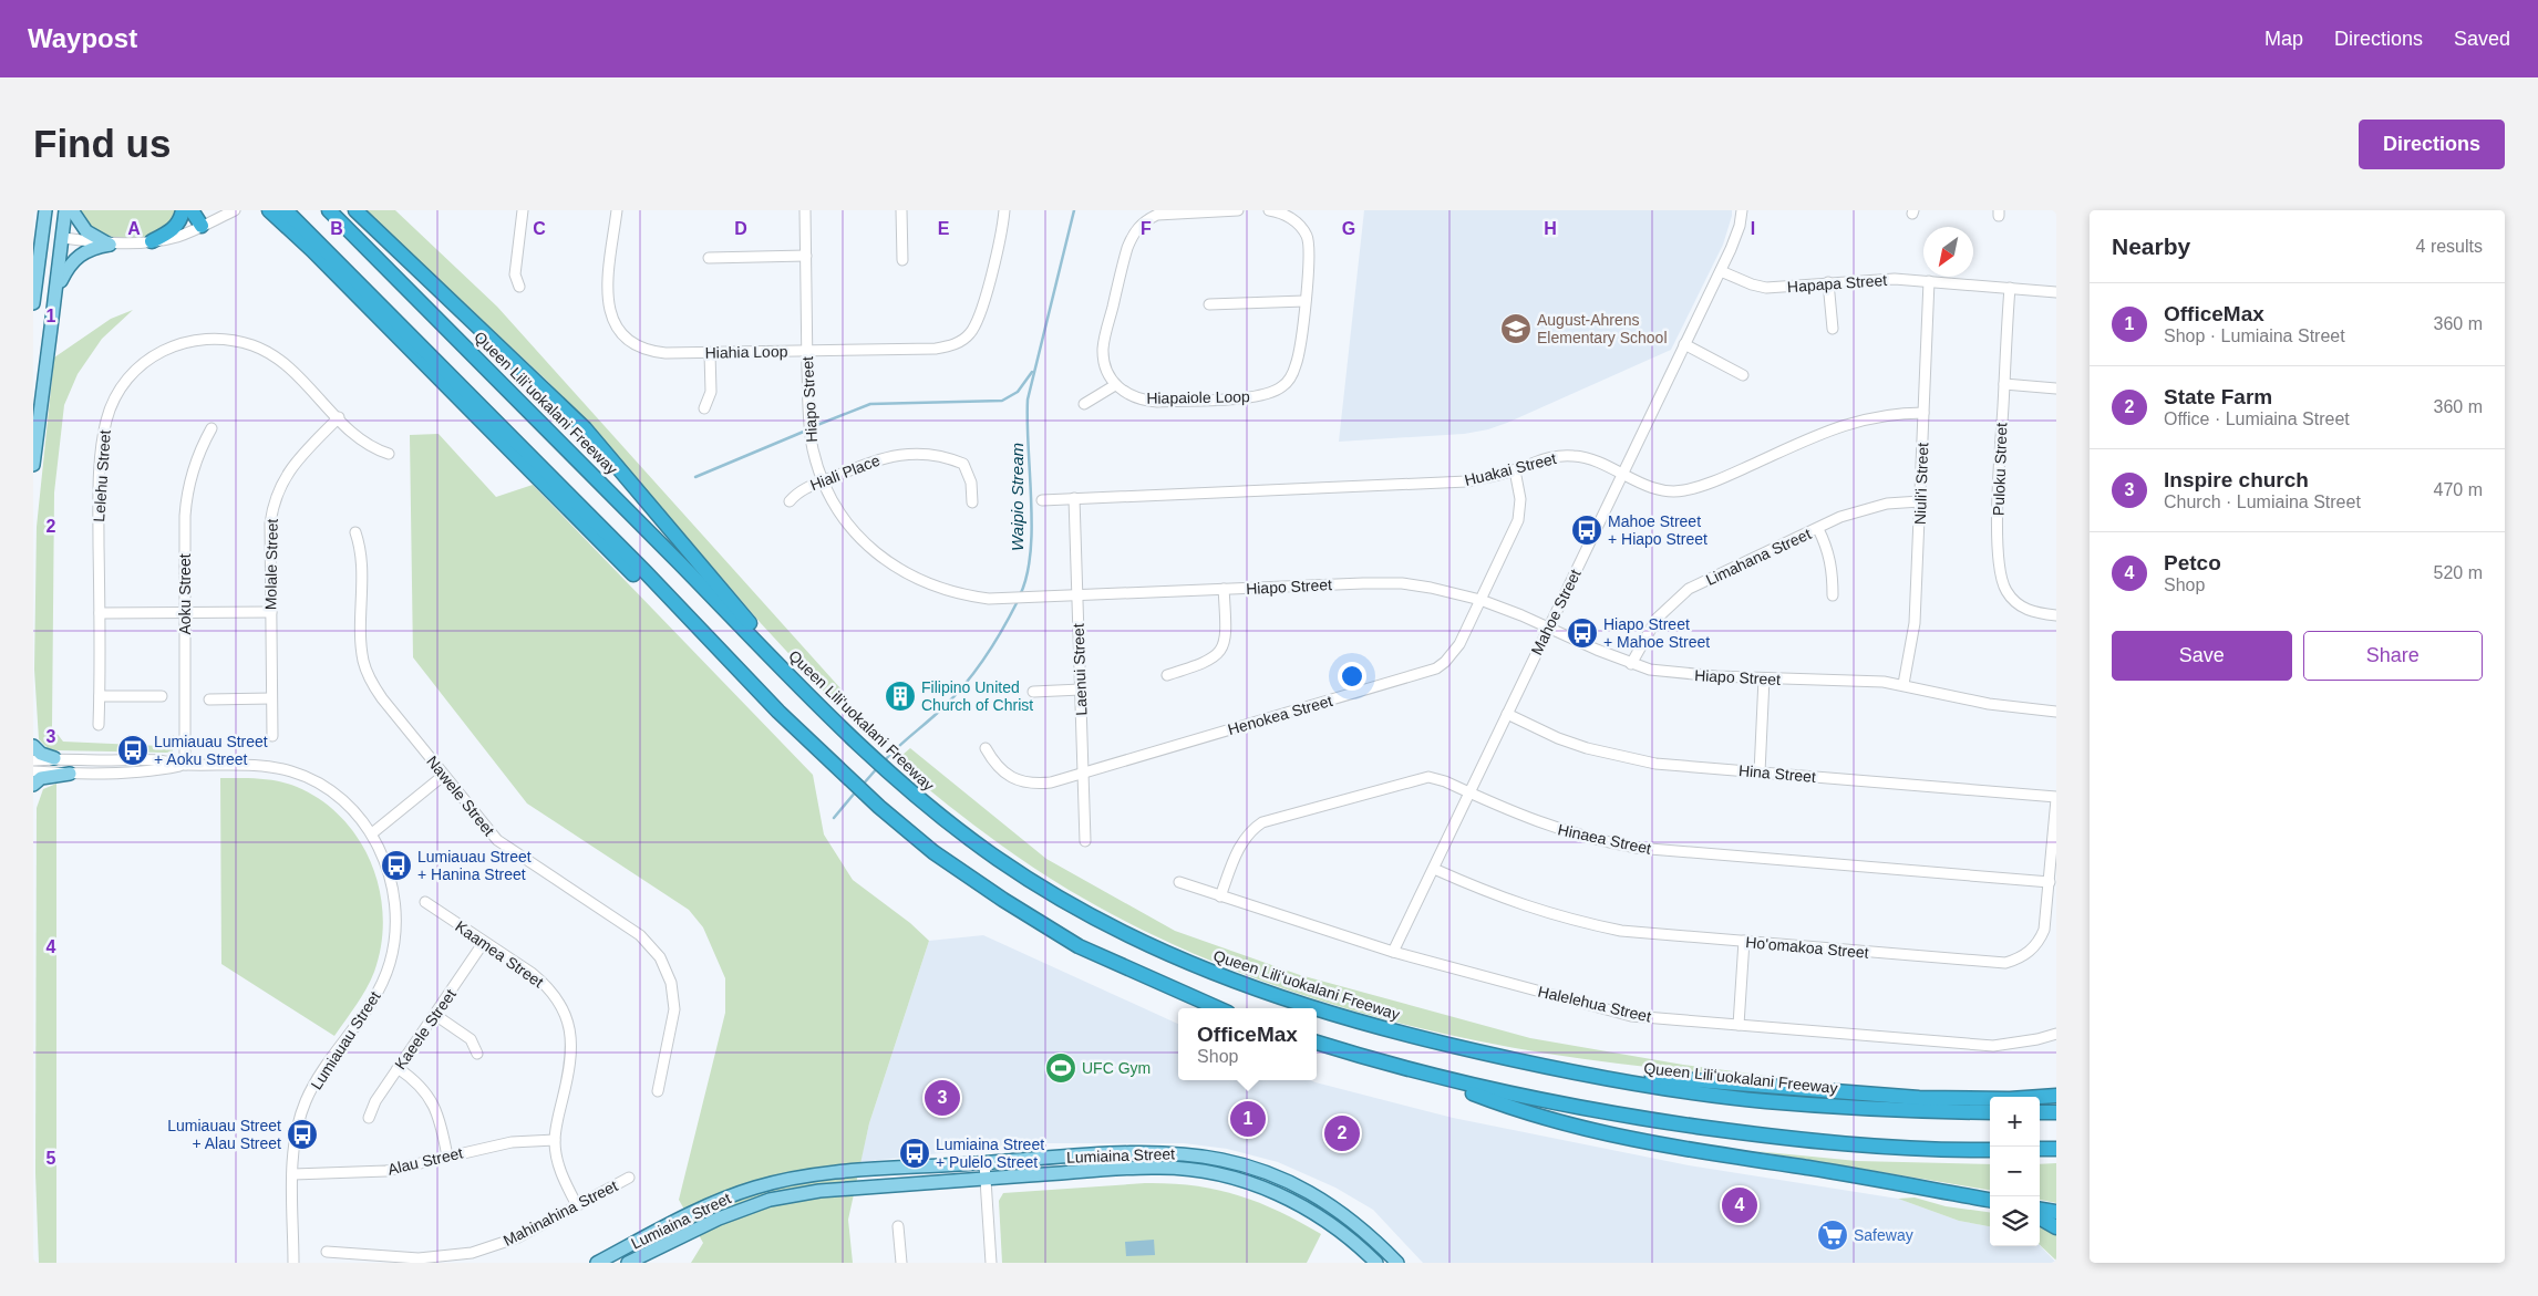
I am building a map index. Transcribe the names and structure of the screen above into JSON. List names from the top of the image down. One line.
{"streets":{"highway":["Queen Liliʻuokalani Freeway"],"main road":["Lumiaina Street"],"street":["Hapapa Street","Hiahia Loop","Hiapaiole Loop","Hiapo Street","Huakai Street","Puloku Street","Hiali Place","Lelehu Street","Niuli'i Street","Limahana Street","Molale Street","Aoku Street","Mahoe Street","Laenui Street","Henokea Street","Hina Street","Nawele Street","Hinaea Street","Ho'omakoa Street","Kaamea Street","Halelehua Street","Kaeele Street","Lumiauau Street","Alau Street","Mahinahina Street"]},"crossings":[["Hapapa Street","Puloku Street"],["Hapapa Street","Niuli'i Street"],["Hapapa Street","Mahoe Street"],["Hiahia Loop","Hiapo Street"],["Hiapo Street","Hiali Place"],["Hiapo Street","Niuli'i Street"],["Hiapo Street","Limahana Street"],["Hiapo Street","Mahoe Street"],["Hiapo Street","Laenui Street"],["Hiapo Street","Henokea Street"],["Huakai Street","Niuli'i Street"],["Huakai Street","Mahoe Street"],["Huakai Street","Laenui Street"],["Huakai Street","Henokea Street"],["Lelehu Street","Molale Street"],["Niuli'i Street","Limahana Street"],["Aoku Street","Lumiauau Street"],["Mahoe Street","Hina Street"],["Mahoe Street","Hinaea Street"],["Mahoe Street","Ho'omakoa Street"],["Mahoe Street","Halelehua Street"],["Laenui Street","Henokea Street"],["Hina Street","Ho'omakoa Street"],["Hinaea Street","Ho'omakoa Street"],["Hinaea Street","Halelehua Street"],["Kaamea Street","Kaeele Street"],["Kaamea Street","Alau Street"],["Kaamea Street","Mahinahina Street"],["Lumiauau Street","Alau Street"]],"water":["Waipio Stream"],"places":{"school or university":["August-Ahrens Elementary School"],"bus stop":["Mahoe Street + Hiapo Street","Hiapo Street + Mahoe Street","Lumiauau Street + Aoku Street","Lumiauau Street + Hanina Street","Lumiauau Street + Alau Street","Lumiaina Street + Pulelo Street"],"building":["Filipino United Church of Christ"],"sports":["UFC Gym"],"supermarket":["Safeway"]},"north":"bottom left","page":{"header":"Waypost","nav":["Map","Directions","Saved"],"buttons":["Directions",["Save","Share"]],"title":"Find us","heading":["Nearby","4 results"],"list":[{"mark":"1","name":"OfficeMax","note":"Shop · Lumiaina Street","value":"360 m"},{"mark":"2","name":"State Farm","note":"Office · Lumiaina Street","value":"360 m"},{"mark":"3","name":"Inspire church","note":"Church · Lumiaina Street","value":"470 m"},{"mark":"4","name":"Petco","note":"Shop","value":"520 m"}],"popup":["OfficeMax","Shop"],"pins":["3","1","2","4"],"map_buttons":["+","−"]},"grid":{"columns":["A","B","C","D","E","F","G","H","I"],"rows":["1","2","3","4","5"]}}
